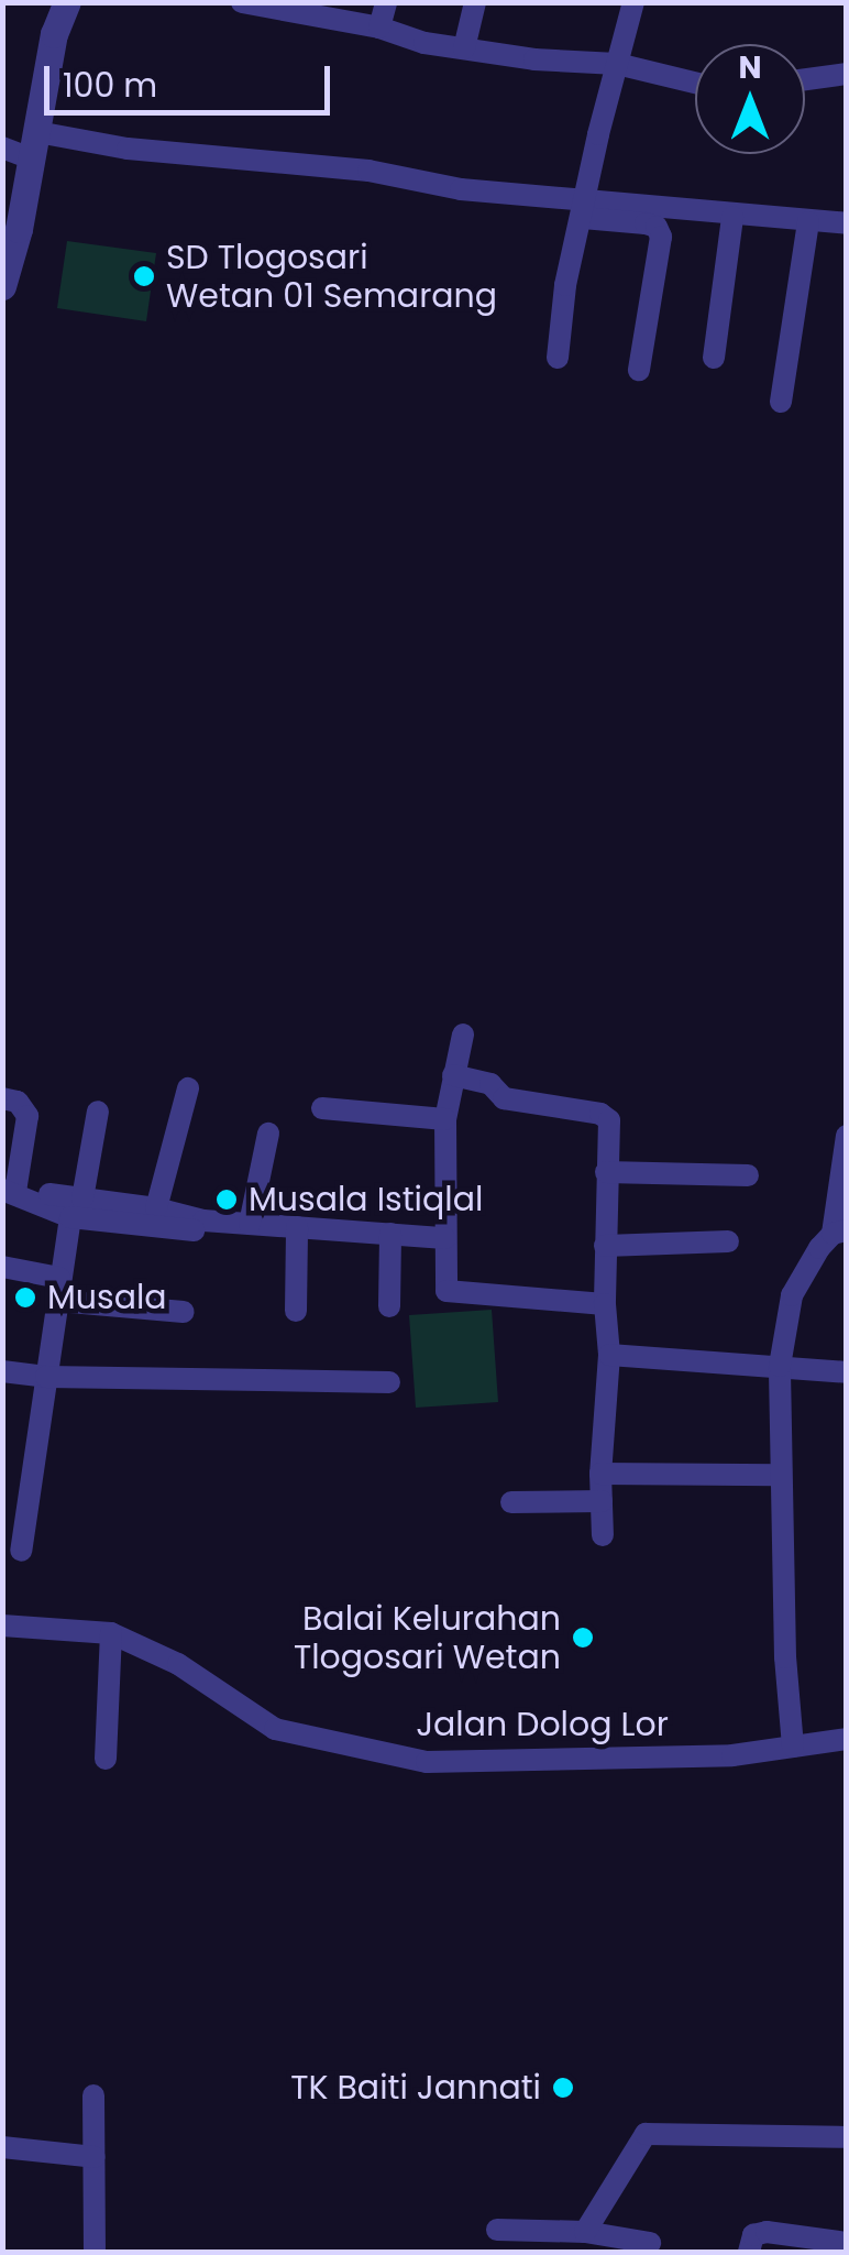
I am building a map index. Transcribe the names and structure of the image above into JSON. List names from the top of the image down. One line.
{"streets":{"street":["Jalan Dolog Lor"]},"places":["SD Tlogosari Wetan 01 Semarang","Musala Istiqlal","Musala","Balai Kelurahan Tlogosari Wetan","TK Baiti Jannati"],"scale_bar":"100 m","north":"top"}
